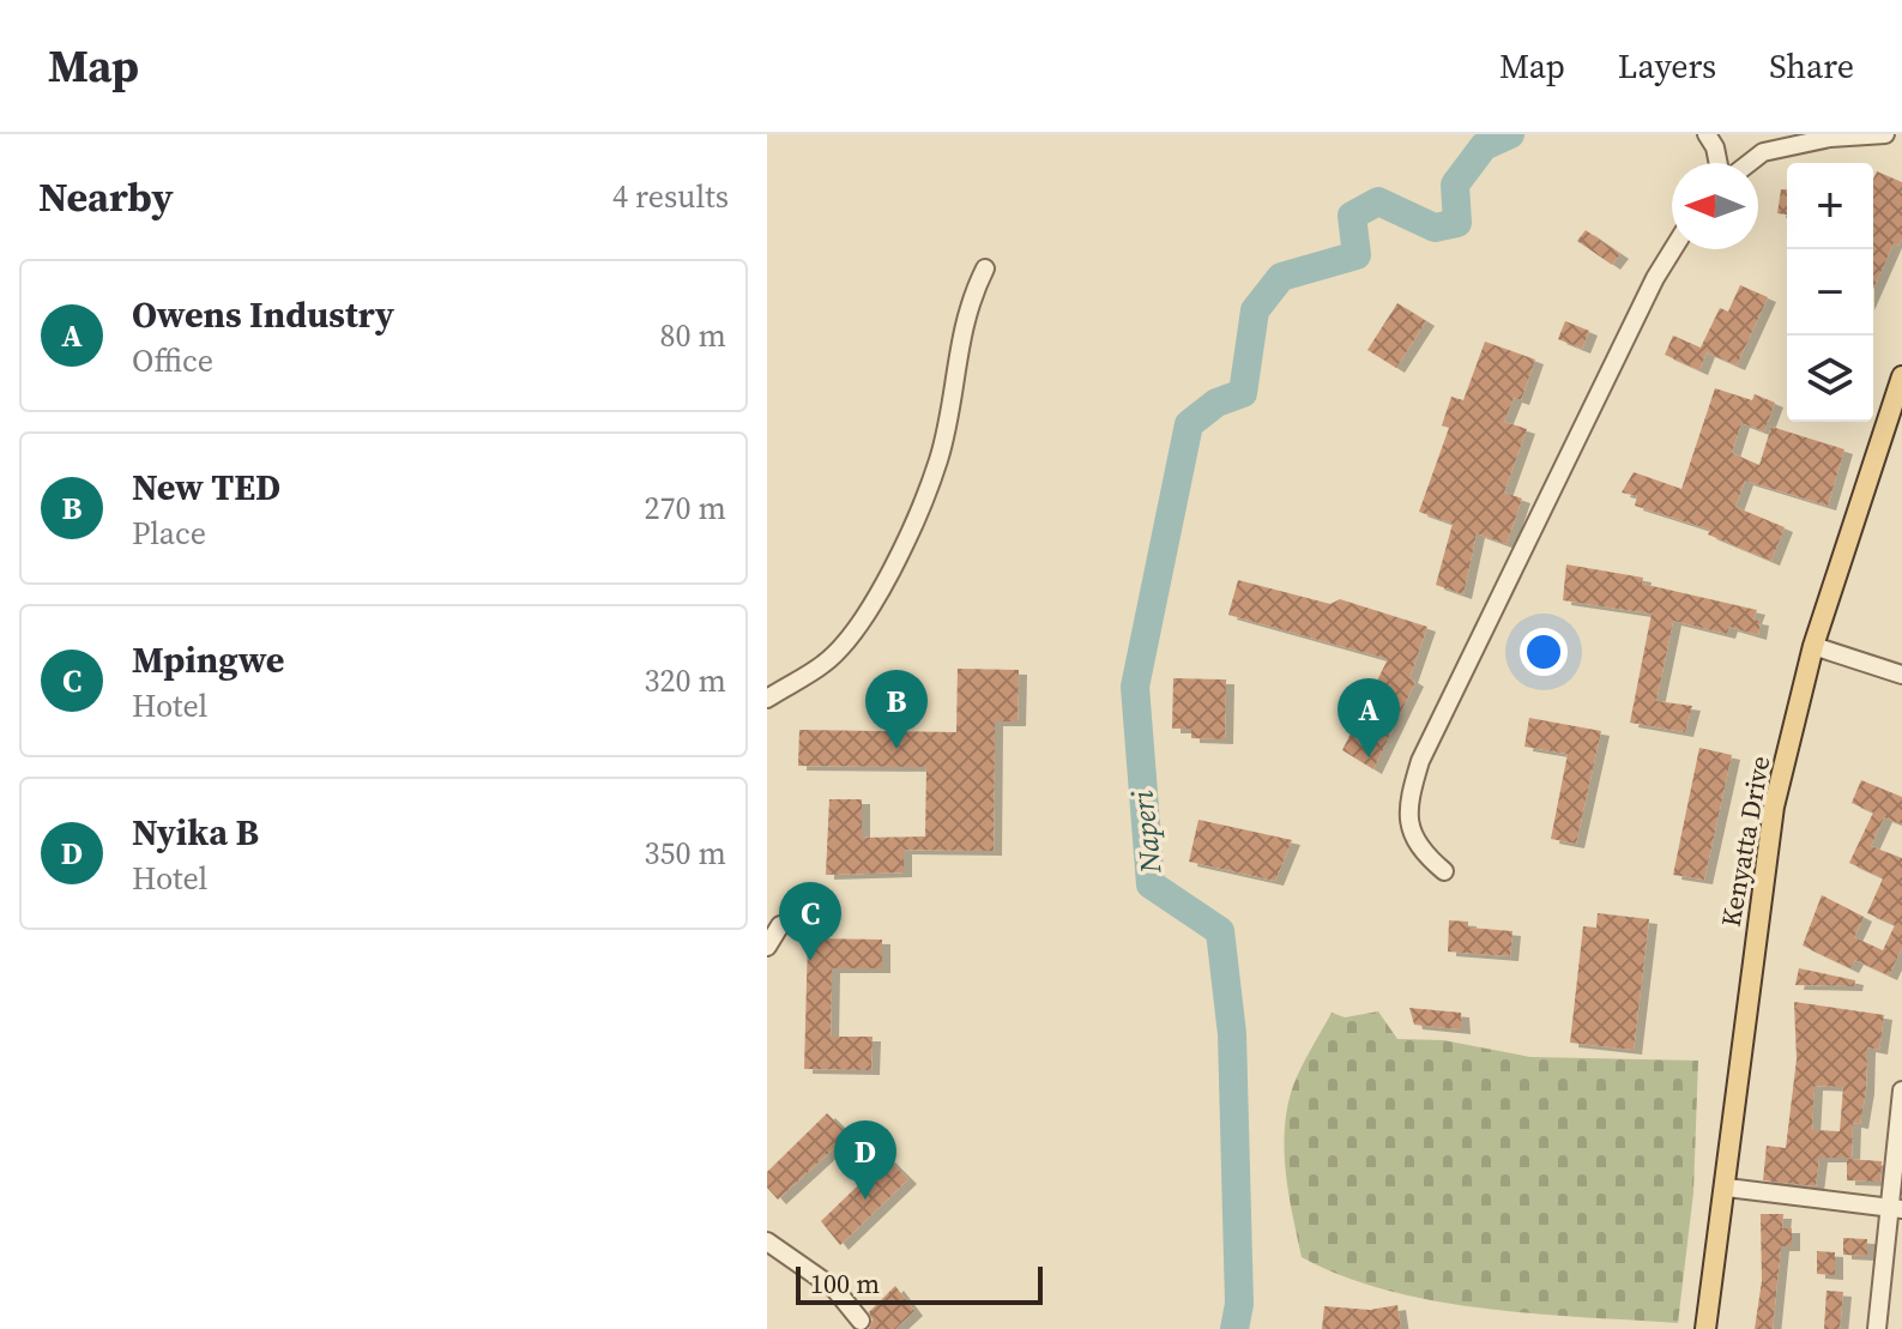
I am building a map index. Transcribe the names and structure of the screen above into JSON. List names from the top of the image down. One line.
{"streets":{"main road":["Kenyatta Drive"]},"water":["Naperi"],"scale_bar":"100 m","north":"left","page":{"header":"Map","nav":["Map","Layers","Share"],"heading":["Nearby","4 results"],"map_buttons":["+","−"],"list":[{"mark":"A","name":"Owens Industry","note":"Office","value":"80 m"},{"mark":"B","name":"New TED","note":"Place","value":"270 m"},{"mark":"C","name":"Mpingwe","note":"Hotel","value":"320 m"},{"mark":"D","name":"Nyika B","note":"Hotel","value":"350 m"}],"pins":["B","A","C","D"],"scale":"100 m"}}
